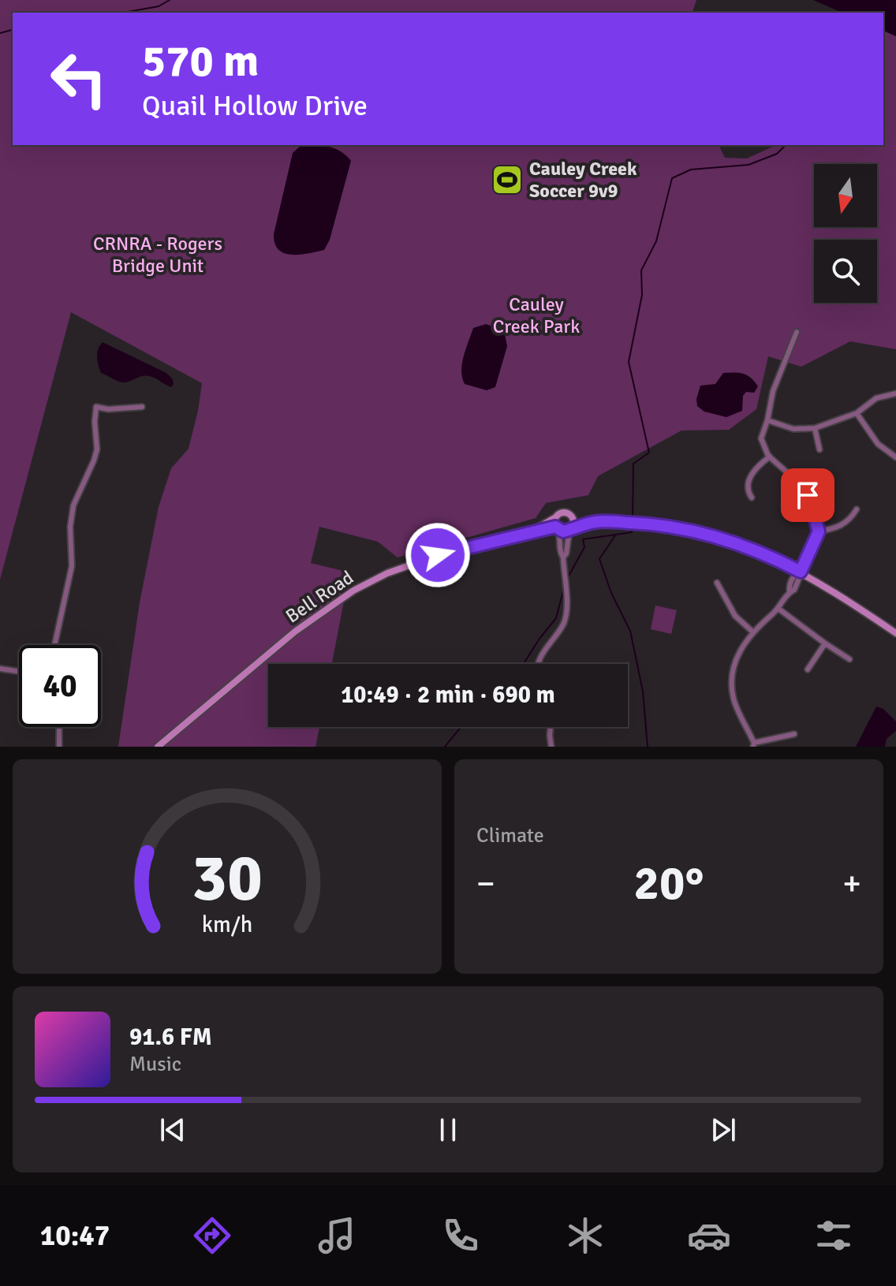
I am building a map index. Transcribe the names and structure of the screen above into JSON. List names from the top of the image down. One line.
{"streets":{"street":["Bell Road"]},"parks":["CRNRA - Rogers Bridge Unit","Cauley Creek Park"],"places":{"sports":["Cauley Creek Soccer 9v9"]},"north":"bottom","page":{"turn":["570 m","Quail Hollow Drive"],"limit":"40","trip":"10:49 · 2 min · 690 m","tile":"Climate","heat":["−","20°","+"],"song":["91.6 FM","Music"],"tabs":"10:47","gauge":["30","km/h"]}}
